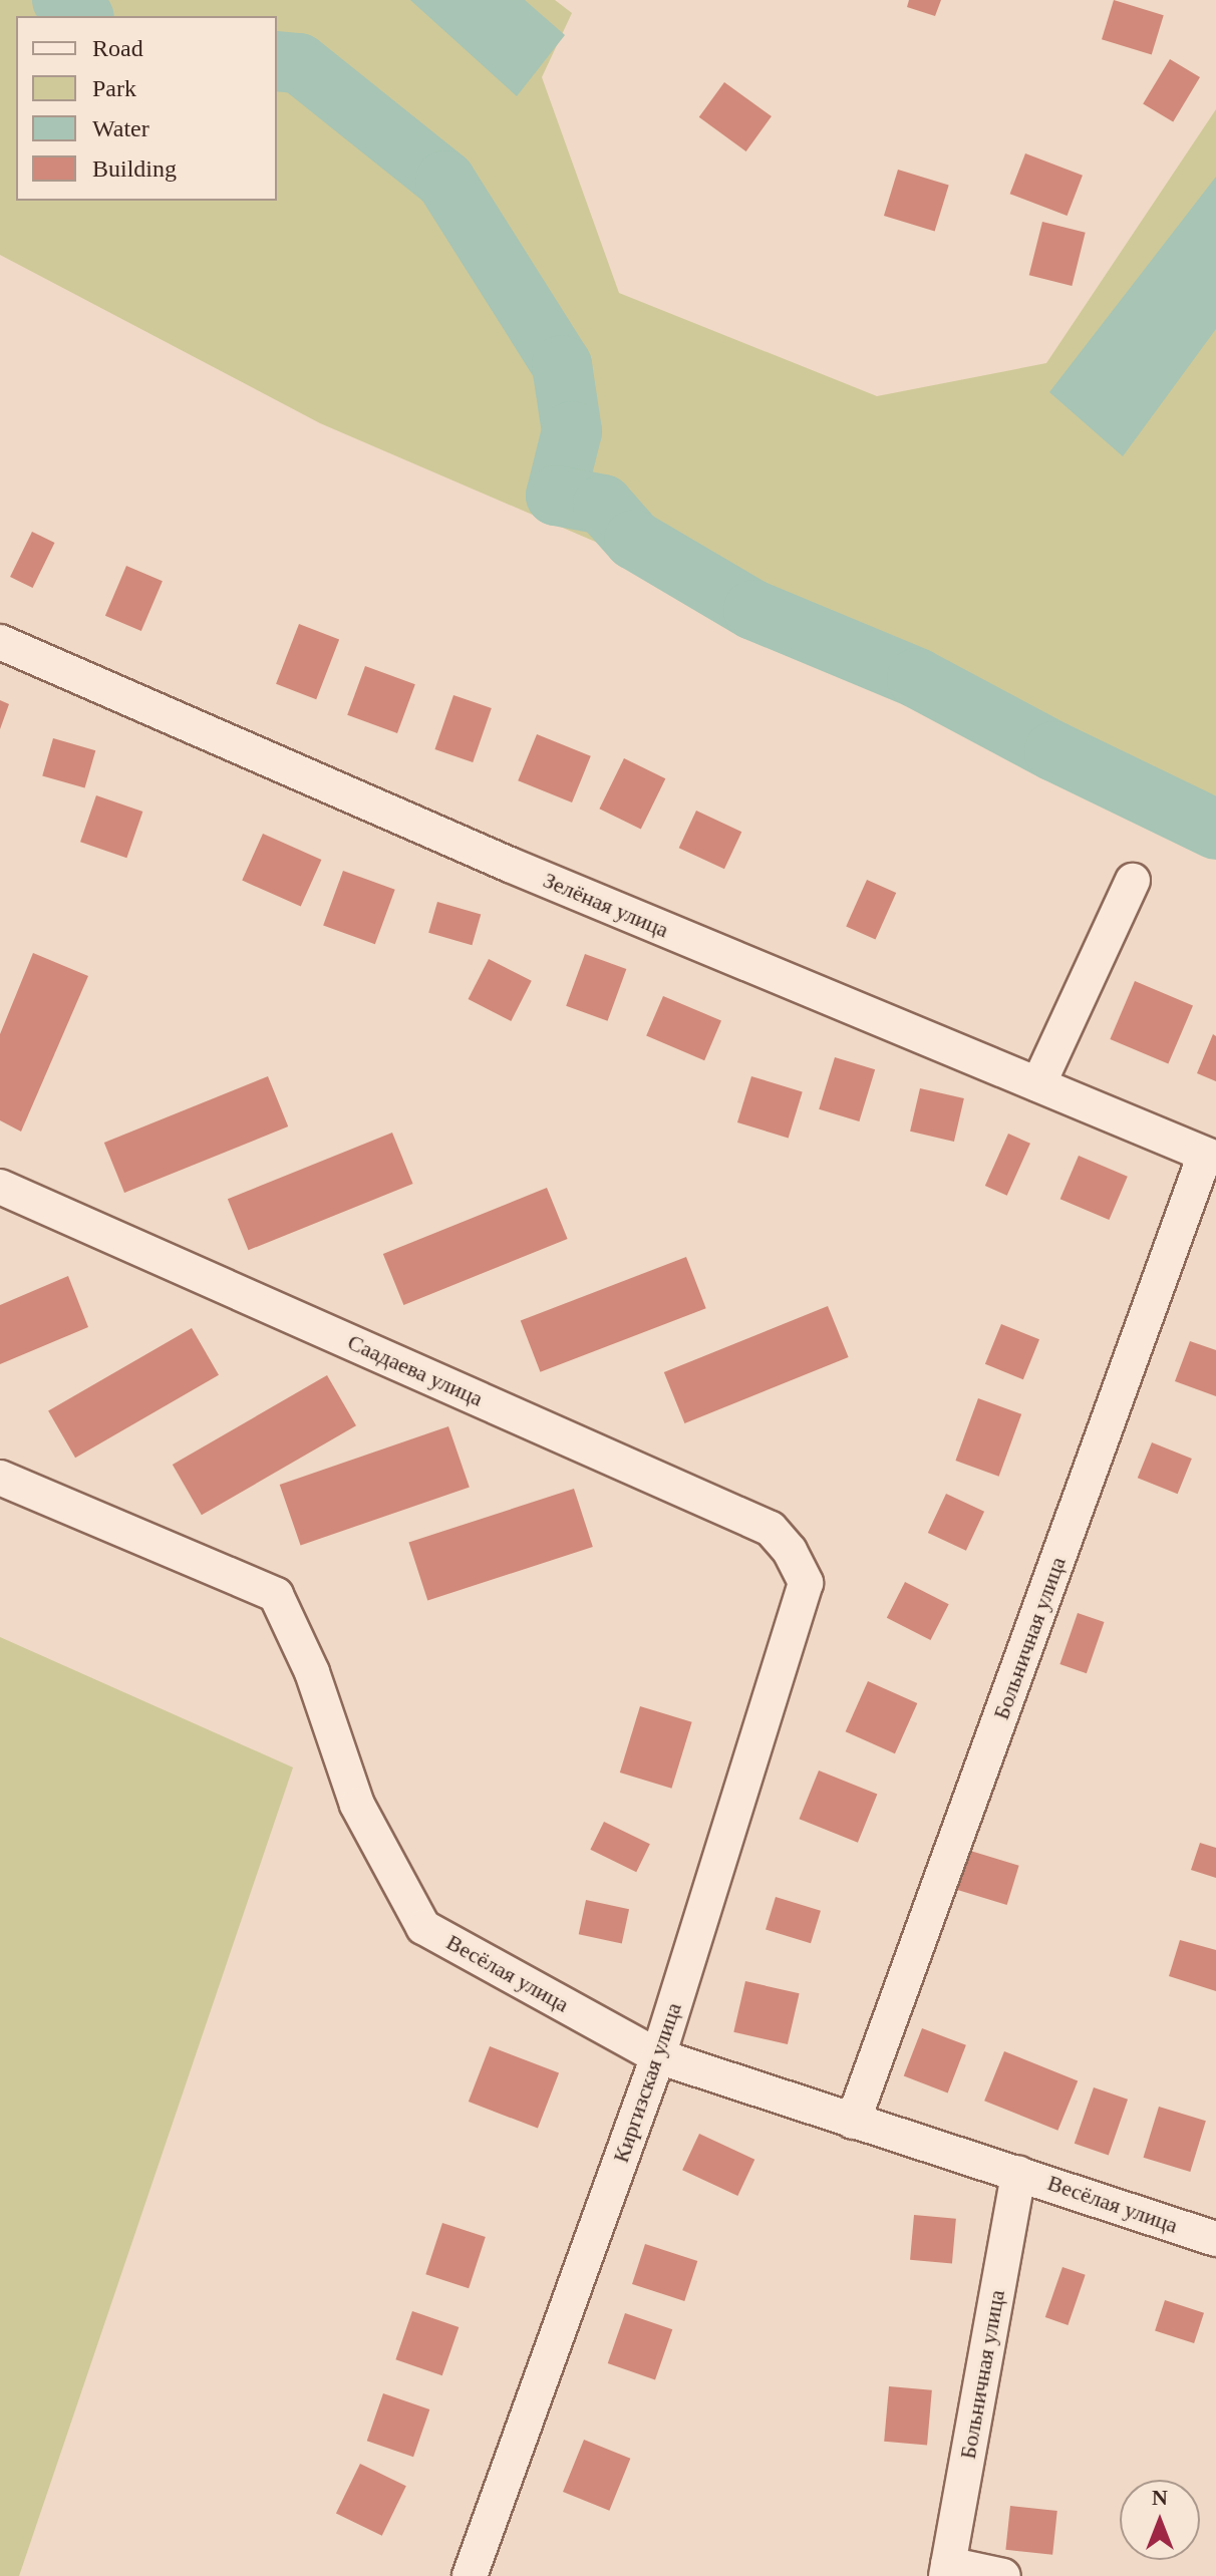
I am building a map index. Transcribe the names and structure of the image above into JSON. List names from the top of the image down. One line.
{"streets":{"street":["Зелёная улица","Саадаева улица","Больничная улица","Весёлая улица","Киргизская улица"]},"crossings":[["Зелёная улица","Больничная улица"],["Саадаева улица","Киргизская улица"],["Больничная улица","Весёлая улица"],["Весёлая улица","Киргизская улица"]],"legend":["Road","Park","Water","Building"],"north":"top"}
